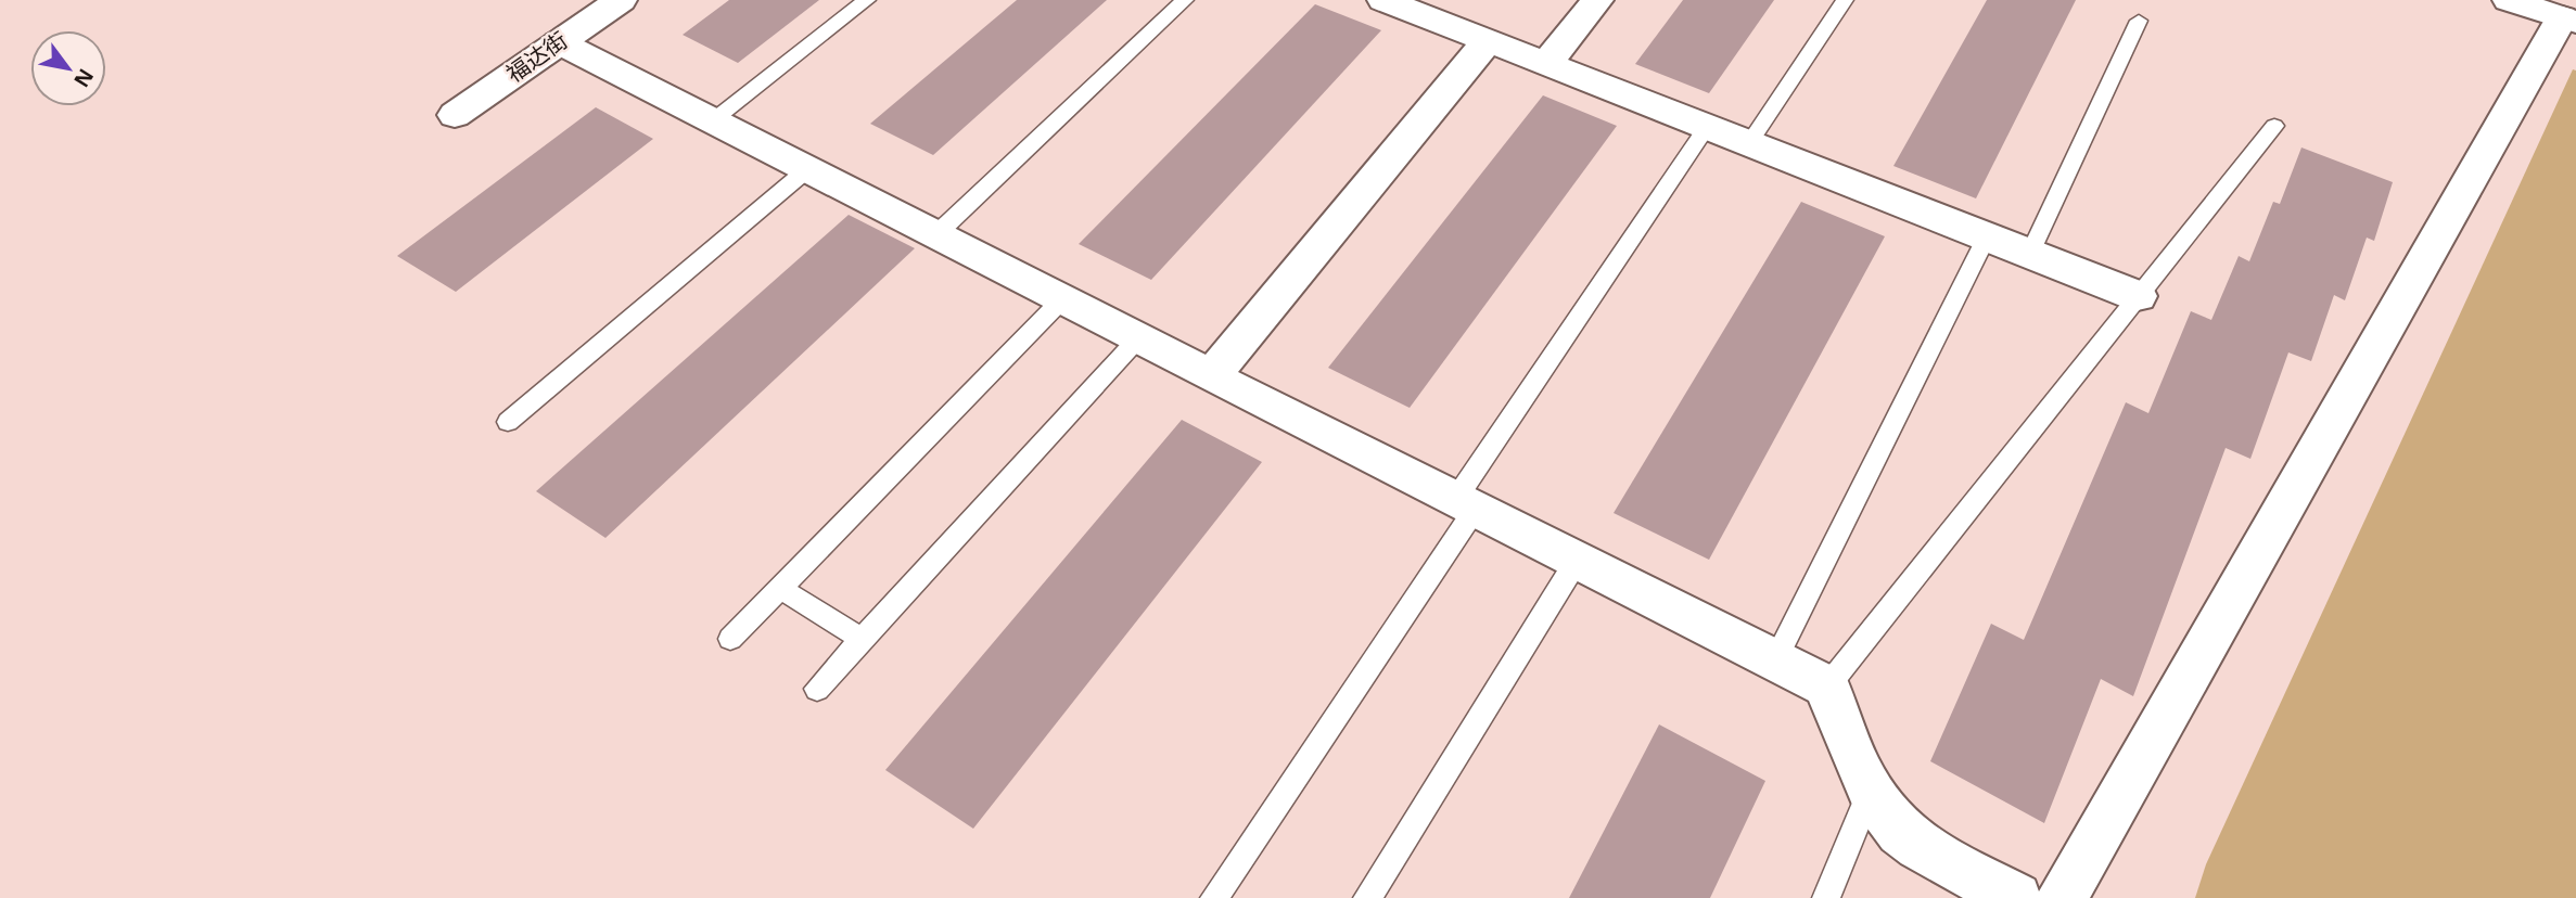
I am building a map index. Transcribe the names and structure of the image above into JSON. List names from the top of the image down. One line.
{"streets":{"street":["福达街"]},"north":"bottom right"}
